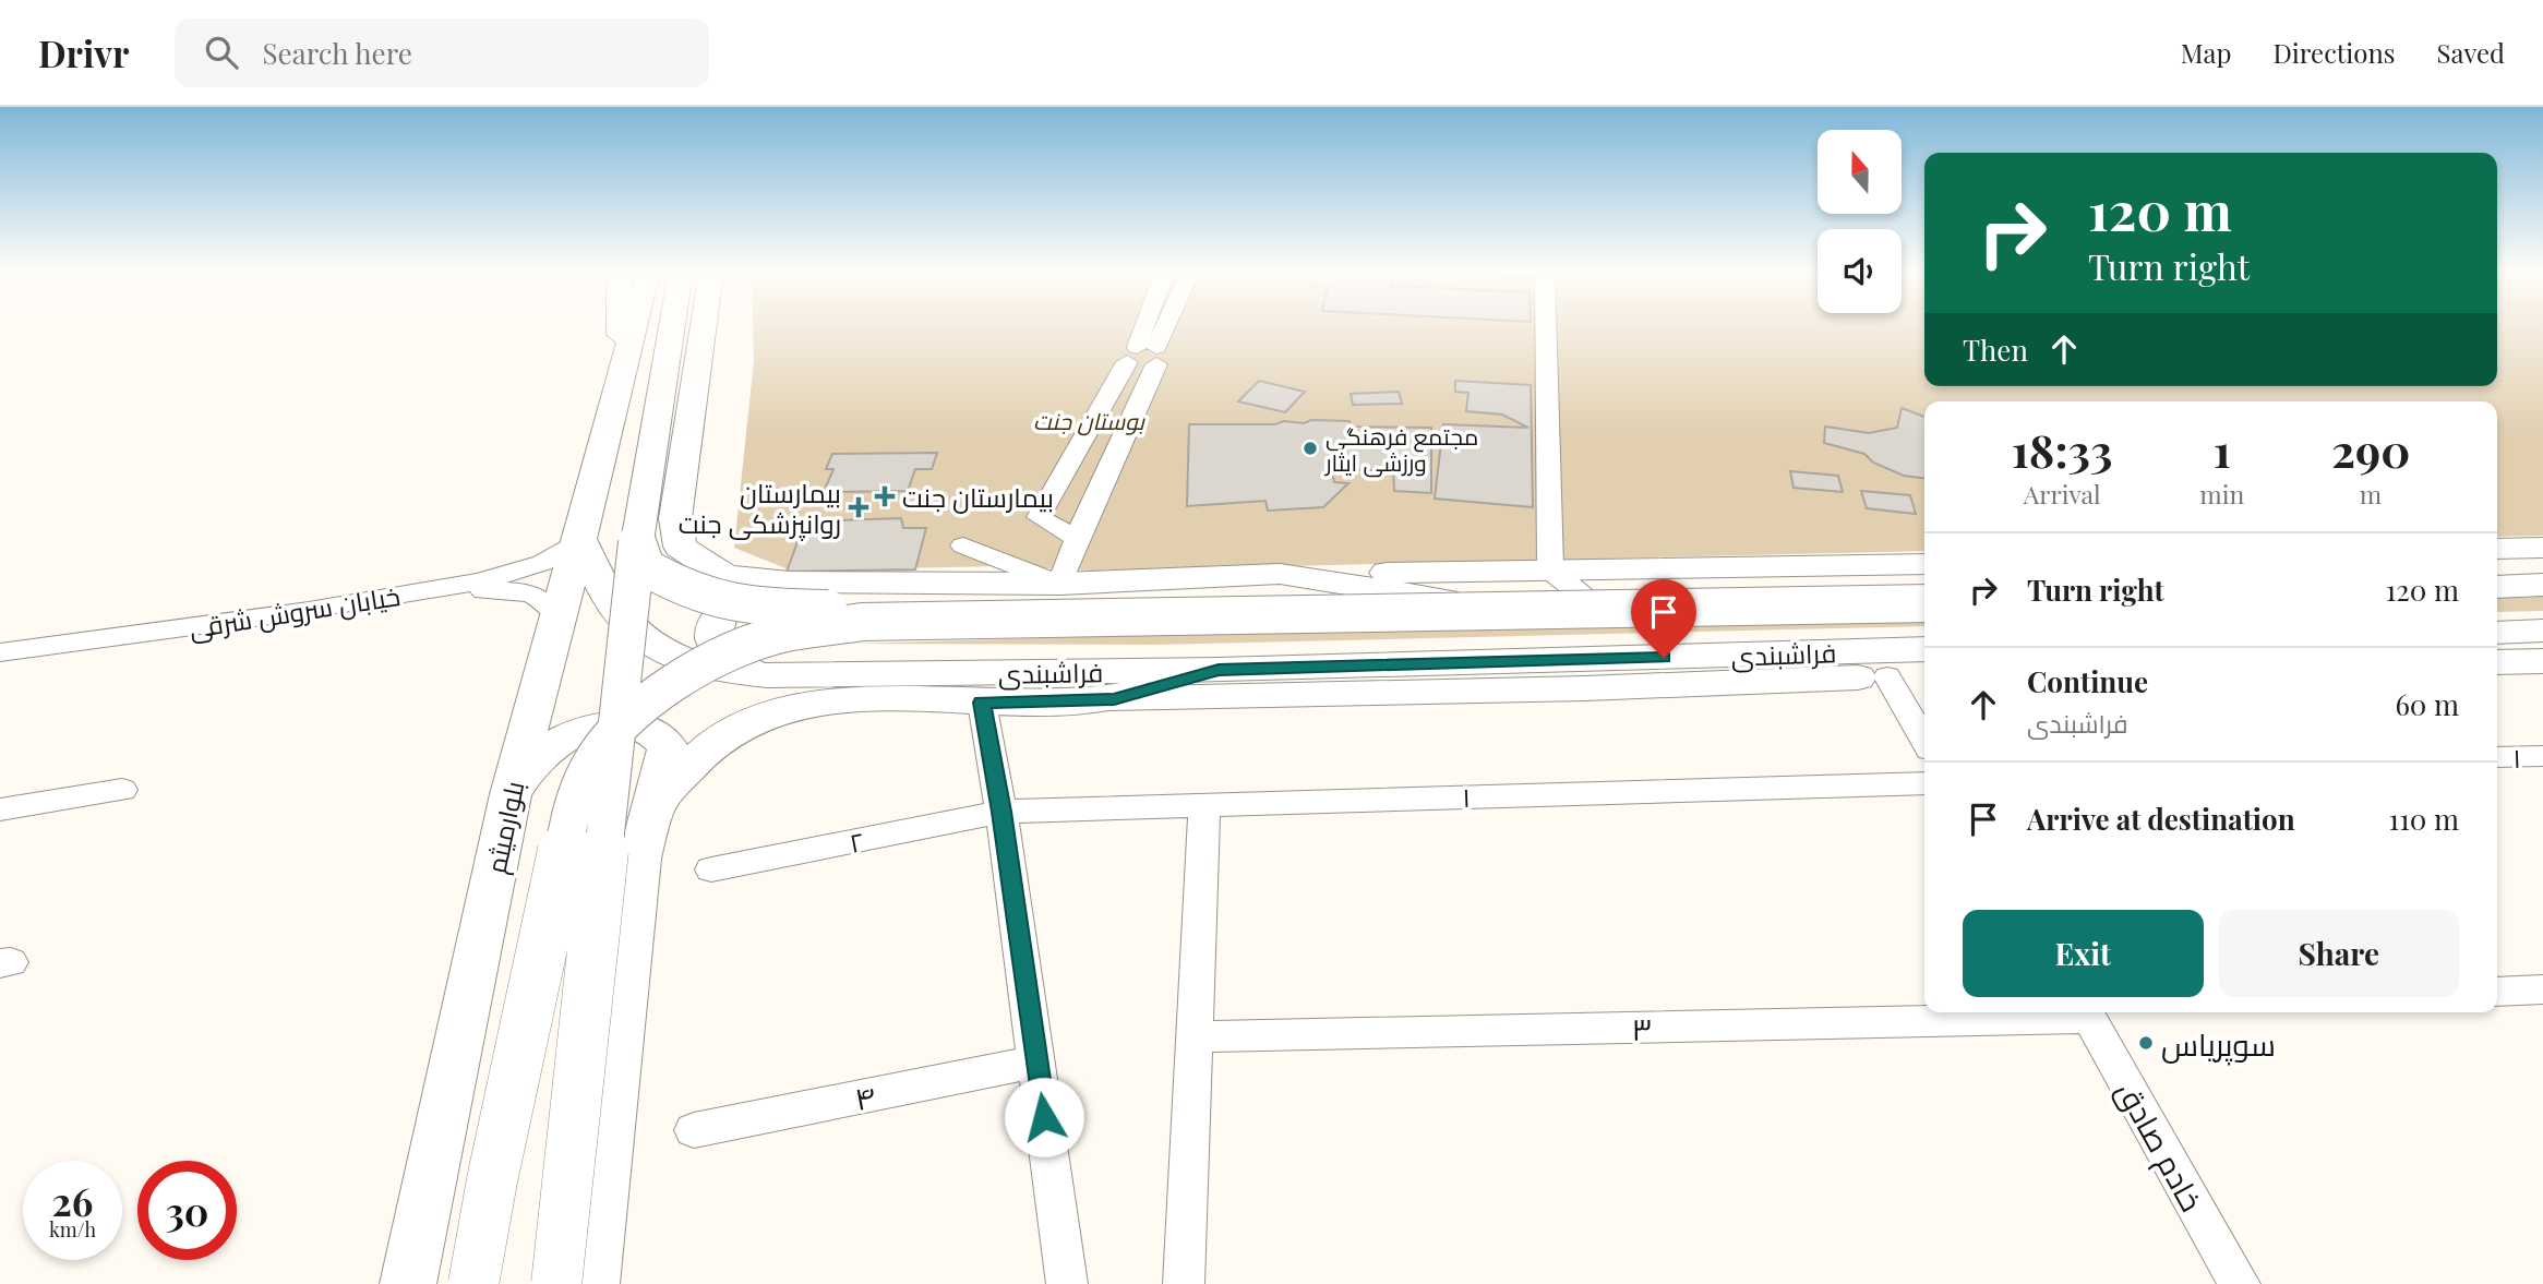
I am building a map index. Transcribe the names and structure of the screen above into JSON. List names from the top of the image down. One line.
{"streets":{"main road":["فراشبندی","بلوارمیثم"],"street":["خیابان سروش شرقی","۱","۲","۳","۴","خادم صادق"]},"crossings":[["خیابان سروش شرقی","فراشبندی"],["خیابان سروش شرقی","بلوارمیثم"],["فراشبندی","بلوارمیثم"],["۱","۲"],["۳","خادم صادق"]],"parks":["بوستان جنت"],"places":{"other":["مجتمع فرهنگی ورزشی ایثار","سوپریاس"],"health":["بیمارستان جنت","بیمارستان روانپزشکی جنت"]},"north":"top","page":{"header":"Drivr","search":"Search here","nav":["Map","Directions","Saved"],"turn":["120 m","Turn right"],"then":"Then","eta":["18:33","Arrival","1","min","290","m"],"list":[{"name":"Turn right","value":"120 m"},{"name":"Continue","note":"فراشبندی","value":"60 m"},{"name":"Arrive at destination","value":"110 m"}],"buttons":["Exit","Share"],"speed":"26 km/h","limit":"30"}}
